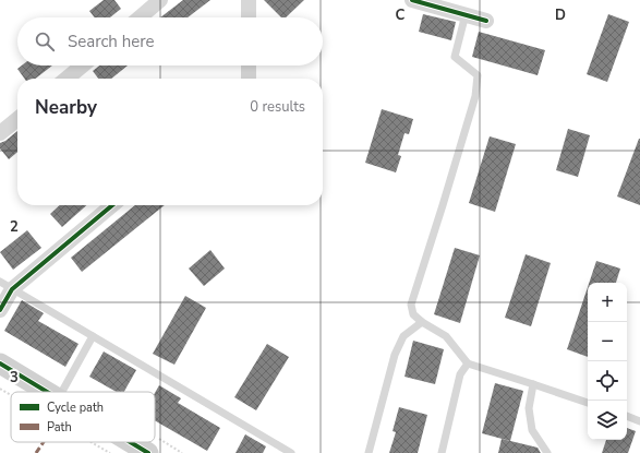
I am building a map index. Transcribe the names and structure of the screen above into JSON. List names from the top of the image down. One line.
{"legend":["Cycle path","Path"],"page":{"search":"Search here","heading":["Nearby","0 results"],"map_buttons":["+","−"]},"grid":{"columns":["C","D"],"rows":["2","3"]}}
